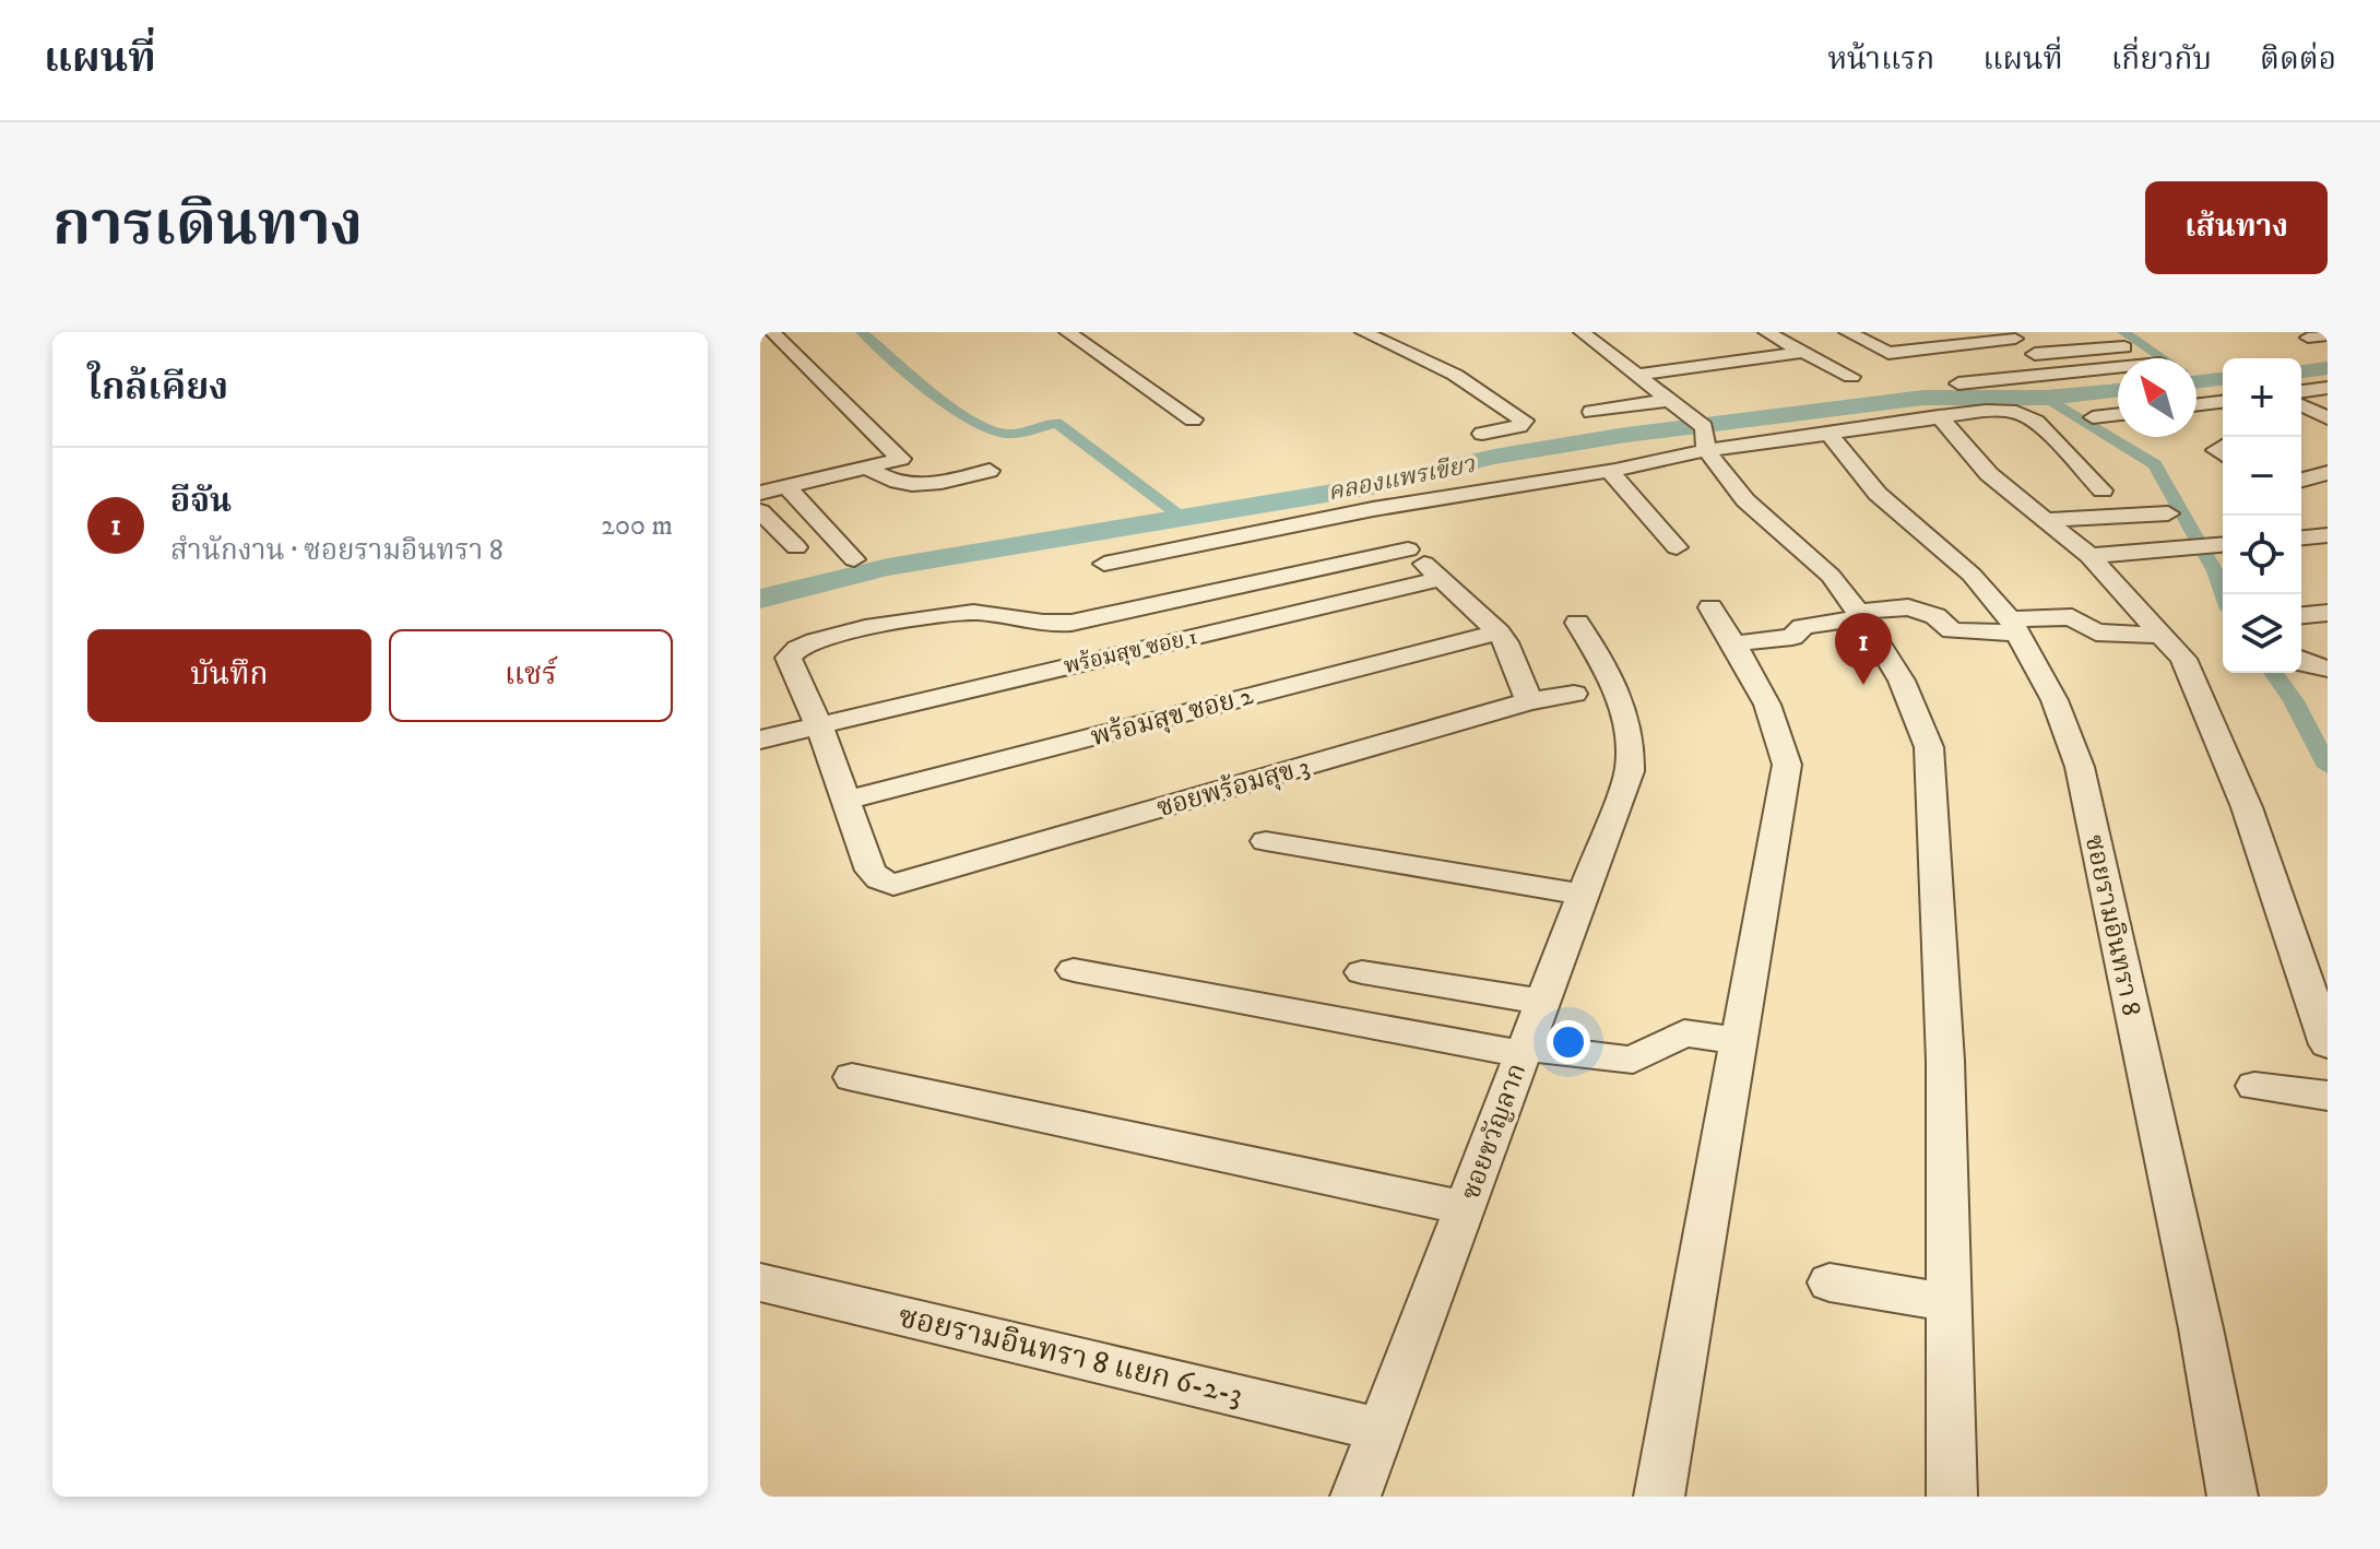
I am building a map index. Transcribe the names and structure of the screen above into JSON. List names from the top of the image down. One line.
{"streets":{"street":["พร้อมสุข ซอย 1","พร้อมสุข ซอย 2","ซอยพร้อมสุข 3","ซอยรามอินทรา 8","ซอยขวัญลาก","ซอยรามอินทรา 8 แยก 6-2-3"]},"crossings":[["พร้อมสุข ซอย 2","ซอยพร้อมสุข 3"],["ซอยขวัญลาก","ซอยรามอินทรา 8 แยก 6-2-3"]],"water":["คลองแพรเขียว"],"north":"top left","page":{"header":"แผนที่","nav":["หน้าแรก","แผนที่","เกี่ยวกับ","ติดต่อ"],"title":"การเดินทาง","buttons":["เส้นทาง",["บันทึก","แชร์"]],"heading":"ใกล้เคียง","map_buttons":["+","−"],"list":[{"mark":"1","name":"อีจัน","note":"สำนักงาน · ซอยรามอินทรา 8","value":"200 m"}],"pins":"1"}}
